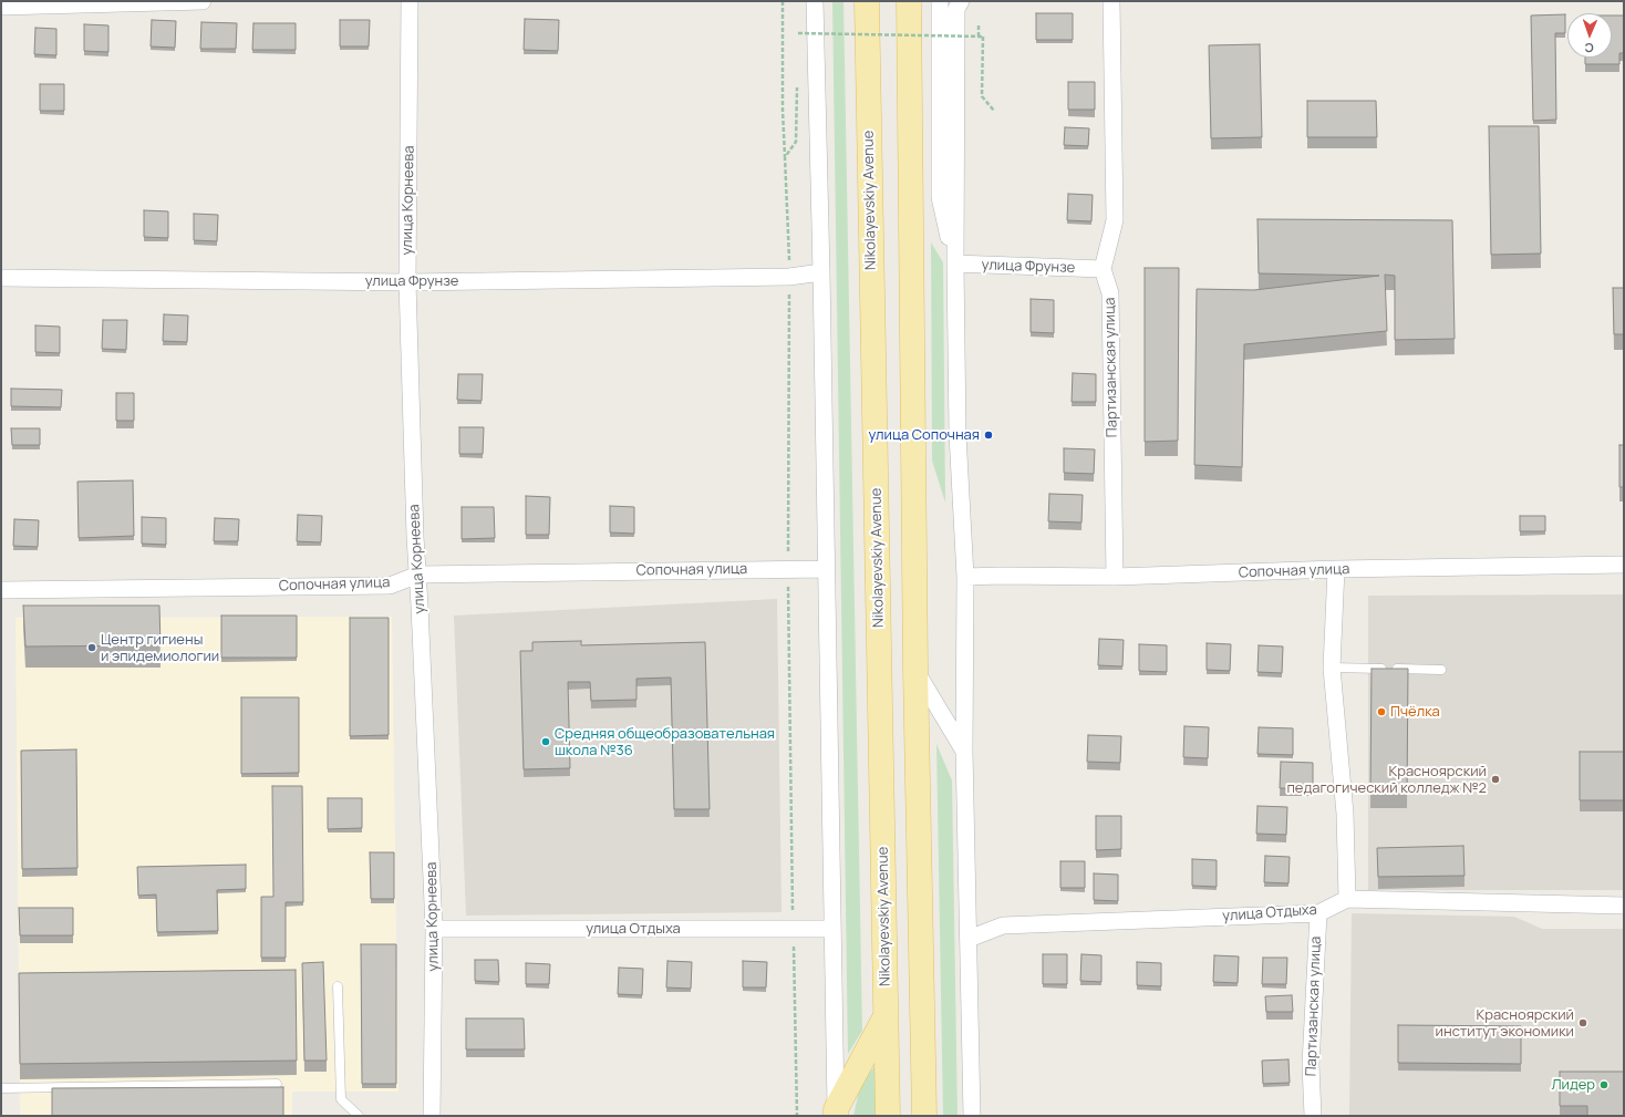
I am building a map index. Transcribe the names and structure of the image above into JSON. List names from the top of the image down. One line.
{"streets":{"main road":["Nikolayevskiy Avenue"],"street":["улица Корнеева","улица Фрунзе","Партизанская улица","Сопочная улица","улица Отдыха"]},"crossings":[["улица Корнеева","улица Фрунзе"],["улица Корнеева","Сопочная улица"],["улица Корнеева","улица Отдыха"],["улица Фрунзе","Партизанская улица"],["Партизанская улица","Сопочная улица"],["Партизанская улица","улица Отдыха"]],"places":["улица Сопочная","Центр гигиены и эпидемиологии","Пчёлка","Средняя общеобразовательная школа №36","Красноярский педагогический колледж №2","Красноярский институт экономики","Лидер"],"north":"bottom"}
